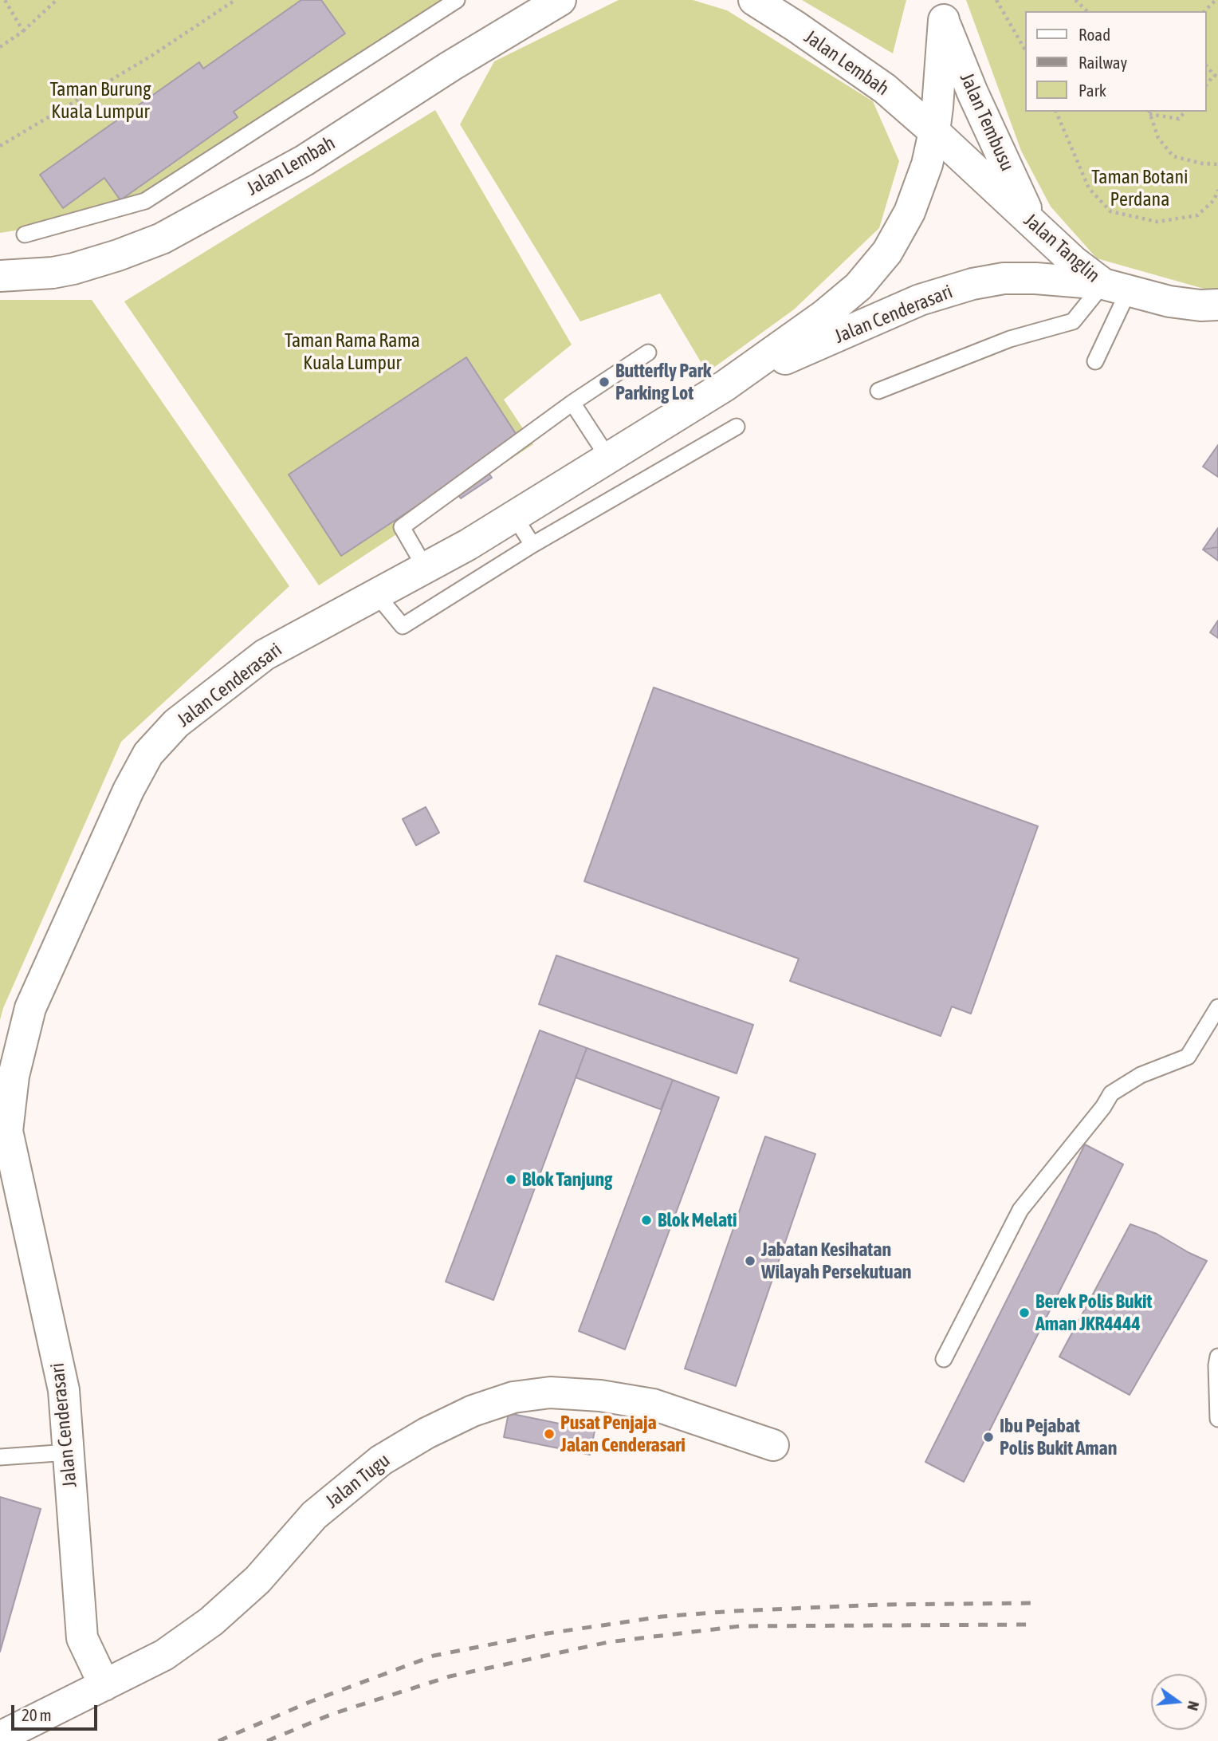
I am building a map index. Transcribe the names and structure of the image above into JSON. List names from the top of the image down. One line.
{"streets":{"street":["Jalan Lembah","Jalan Tembusu","Jalan Tanglin","Jalan Cenderasari","Jalan Tugu"]},"crossings":[["Jalan Lembah","Jalan Tembusu"],["Jalan Lembah","Jalan Tanglin"],["Jalan Lembah","Jalan Cenderasari"],["Jalan Tembusu","Jalan Tanglin"],["Jalan Tembusu","Jalan Cenderasari"],["Jalan Tanglin","Jalan Cenderasari"],["Jalan Cenderasari","Jalan Tugu"]],"parks":["Taman Burung Kuala Lumpur","Taman Botani Perdana","Taman Rama Rama Kuala Lumpur"],"places":["Butterfly Park Parking Lot","Blok Tanjung","Blok Melati","Jabatan Kesihatan Wilayah Persekutuan","Berek Polis Bukit Aman JKR4444","Pusat Penjaja Jalan Cenderasari","Ibu Pejabat Polis Bukit Aman"],"legend":["Road","Railway","Park"],"scale_bar":"20 m","north":"right"}
